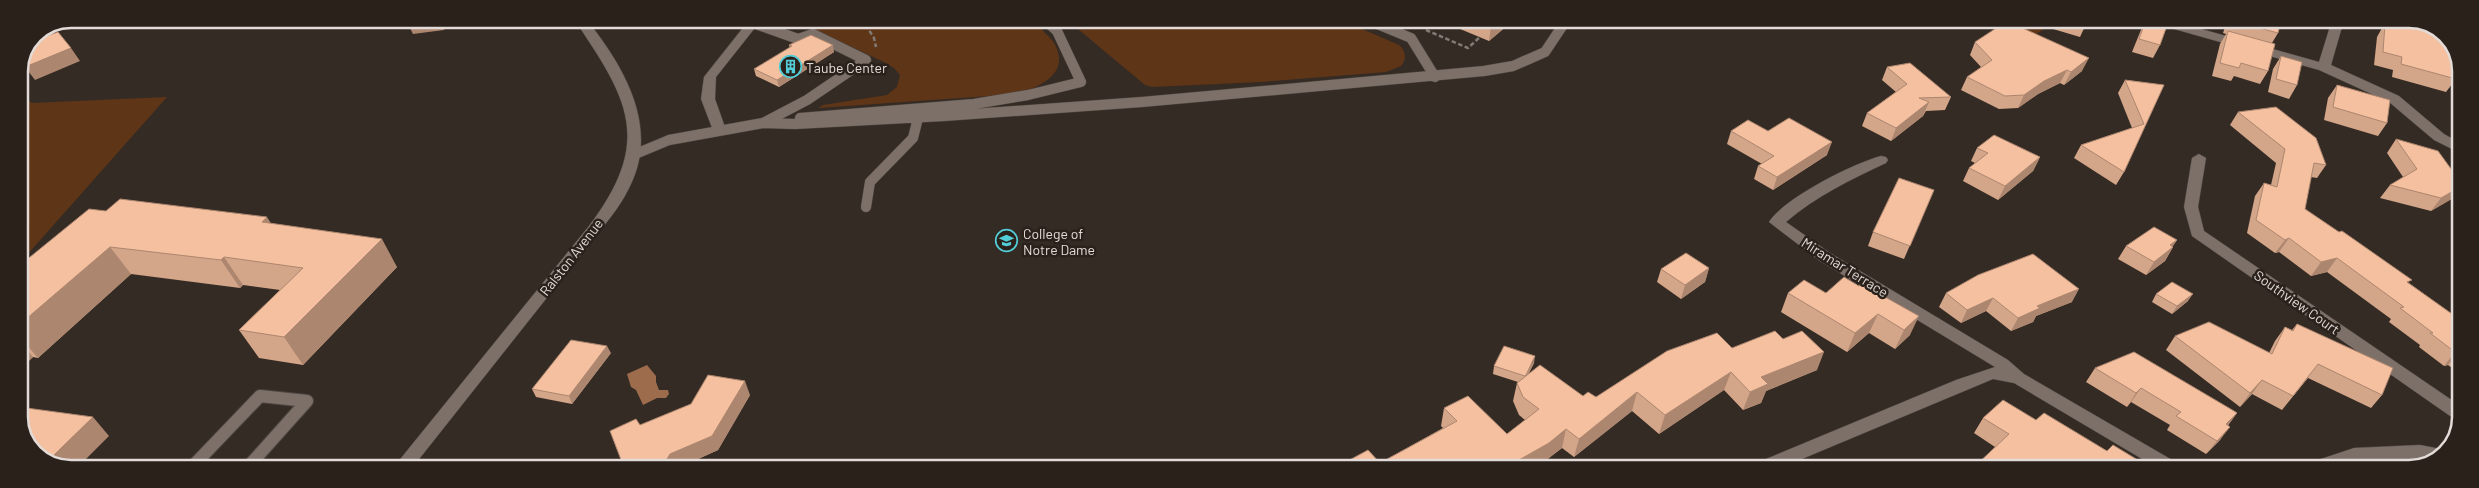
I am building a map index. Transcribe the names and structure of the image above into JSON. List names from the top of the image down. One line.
{"streets":{"street":["Ralston Avenue","Miramar Terrace","Southview Court"]},"places":{"building":["Taube Center"],"school or university":["College of Notre Dame"]}}
